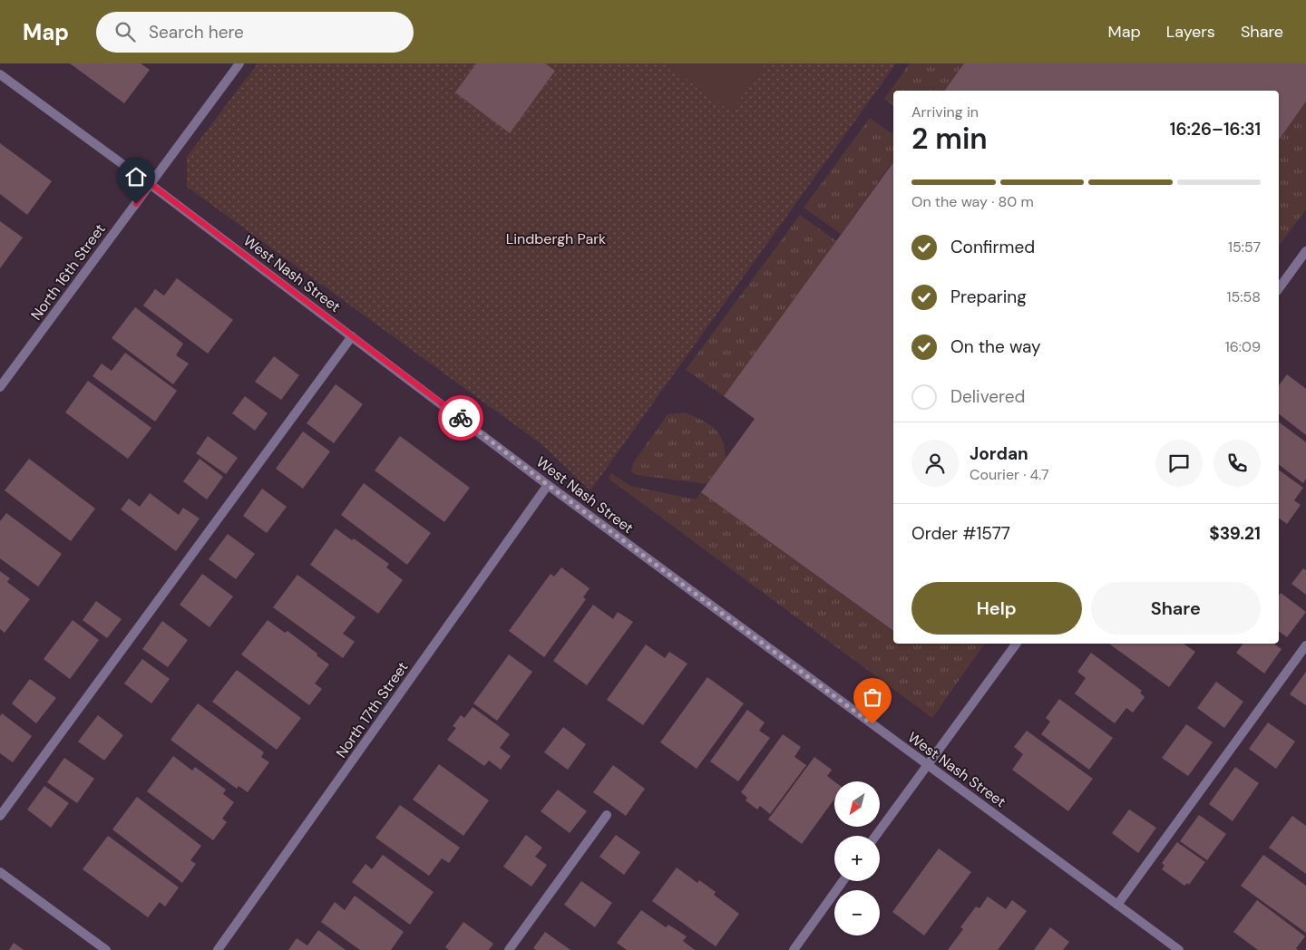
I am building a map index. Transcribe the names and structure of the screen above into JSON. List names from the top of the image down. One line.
{"streets":{"street":["North 16th Street","West Nash Street","North 17th Street"]},"crossings":[["North 16th Street","West Nash Street"],["West Nash Street","North 17th Street"]],"parks":["Lindbergh Park"],"north":"bottom left","page":{"header":"Map","search":"Search here","nav":["Map","Layers","Share"],"heading":["2 min","Arriving in","16:26–16:31"],"panel":["Jordan","Courier · 4.7","Order #1577","$39.21"],"bar":"On the way · 80 m","list":[["Confirmed","15:57"],["Preparing","15:58"],["On the way","16:09"],"Delivered"],"buttons":["Help","Share"],"map_buttons":["+","−"]}}
